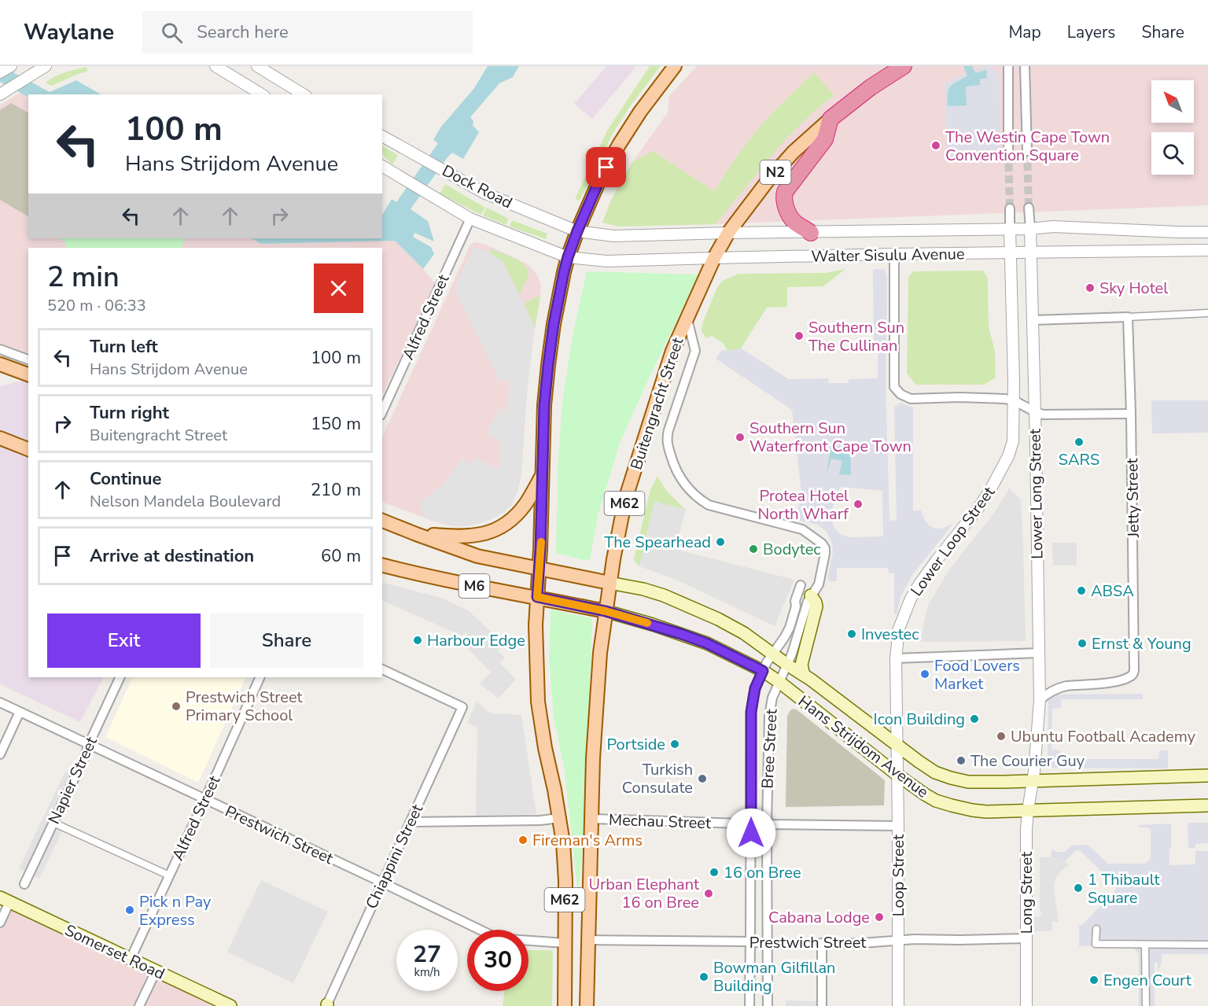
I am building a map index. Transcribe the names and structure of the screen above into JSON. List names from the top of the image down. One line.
{"streets":{"highway":["N2"],"main road":["Buitengracht Street","M62","M6","Hans Strijdom Avenue","Somerset Road"],"street":["Dock Road","Walter Sisulu Avenue","Alfred Street","Lower Long Street","Jetty Street","Lower Loop Street","Bree Street","Napier Street","Mechau Street","Prestwich Street","Chiappini Street","Loop Street","Long Street"]},"crossings":[["N2","Walter Sisulu Avenue"],["N2","Buitengracht Street"],["Dock Road","Walter Sisulu Avenue"],["Dock Road","Alfred Street"],["Dock Road","M62"],["Walter Sisulu Avenue","Buitengracht Street"],["Walter Sisulu Avenue","Lower Long Street"],["Walter Sisulu Avenue","M62"],["Walter Sisulu Avenue","Lower Loop Street"],["Alfred Street","Prestwich Street"],["Alfred Street","Somerset Road"],["Buitengracht Street","Hans Strijdom Avenue"],["Buitengracht Street","Bree Street"],["Buitengracht Street","Mechau Street"],["Buitengracht Street","Prestwich Street"],["Lower Long Street","Jetty Street"],["Lower Long Street","Hans Strijdom Avenue"],["Lower Long Street","Long Street"],["M62","M6"],["M62","Hans Strijdom Avenue"],["M62","Prestwich Street"],["Lower Loop Street","Hans Strijdom Avenue"],["Lower Loop Street","Loop Street"],["M6","Hans Strijdom Avenue"],["Hans Strijdom Avenue","Bree Street"],["Hans Strijdom Avenue","Loop Street"],["Hans Strijdom Avenue","Long Street"],["Bree Street","Mechau Street"],["Bree Street","Prestwich Street"],["Napier Street","Prestwich Street"],["Mechau Street","Loop Street"],["Prestwich Street","Chiappini Street"],["Prestwich Street","Loop Street"],["Prestwich Street","Long Street"]],"places":["The Westin Cape Town Convention Square","Sky Hotel","Southern Sun The Cullinan","Southern Sun Waterfront Cape Town","SARS","Protea Hotel North Wharf","The Spearhead","Bodytec","ABSA","Investec","Harbour Edge","Ernst & Young","Food Lovers Market","Prestwich Street Primary School","Icon Building","Ubuntu Football Academy","Portside","The Courier Guy","Turkish Consulate","Fireman's Arms","16 on Bree","1 Thibault Square","Urban Elephant 16 on Bree","Pick n Pay Express","Cabana Lodge","Bowman Gilfillan Building","Engen Court"],"north":"top left","page":{"header":"Waylane","search":"Search here","nav":["Map","Layers","Share"],"turn":["100 m","Hans Strijdom Avenue"],"heading":["2 min","520 m · 06:33"],"list":[{"name":"Turn left","note":"Hans Strijdom Avenue","value":"100 m"},{"name":"Turn right","note":"Buitengracht Street","value":"150 m"},{"name":"Continue","note":"Nelson Mandela Boulevard","value":"210 m"},{"name":"Arrive at destination","value":"60 m"}],"buttons":["Exit","Share"],"speed":"27 km/h","limit":"30"}}
